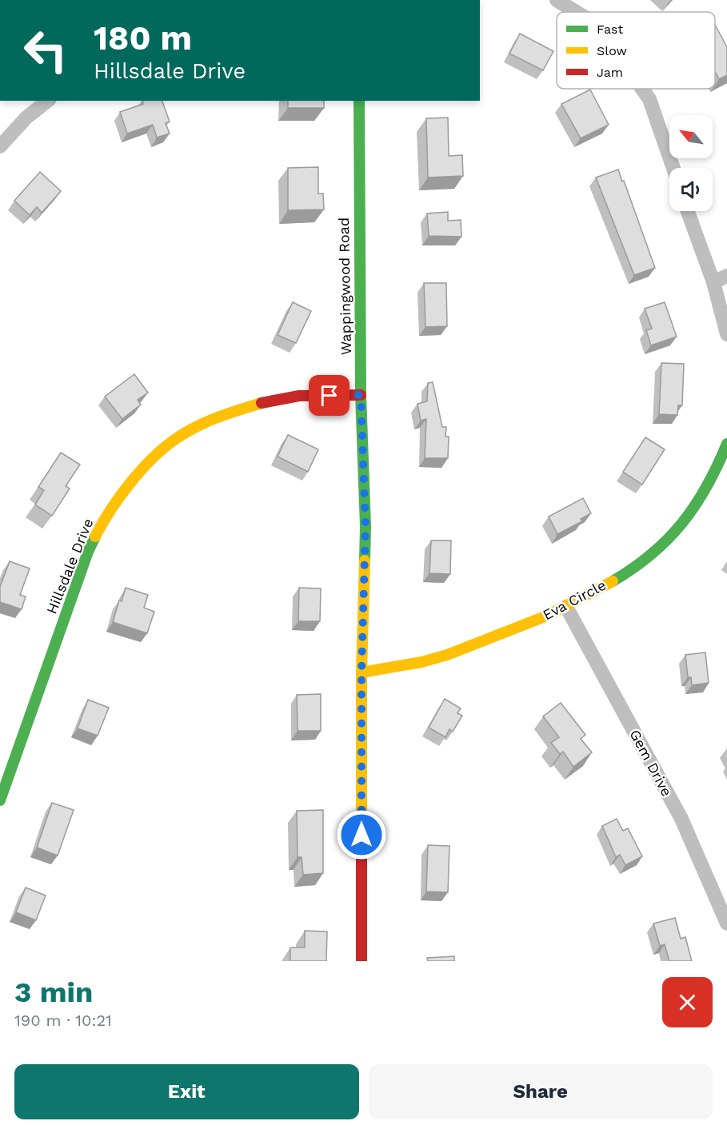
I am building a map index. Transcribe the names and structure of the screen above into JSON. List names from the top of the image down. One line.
{"streets":{"street":["Wappingwood Road","Hillsdale Drive","Eva Circle","Gem Drive"]},"crossings":[["Wappingwood Road","Hillsdale Drive"],["Wappingwood Road","Eva Circle"],["Eva Circle","Gem Drive"]],"legend":["Fast","Slow","Jam"],"north":"top left","page":{"turn":["180 m","Hillsdale Drive"],"heading":["3 min","190 m · 10:21"],"buttons":["Exit","Share"]}}
